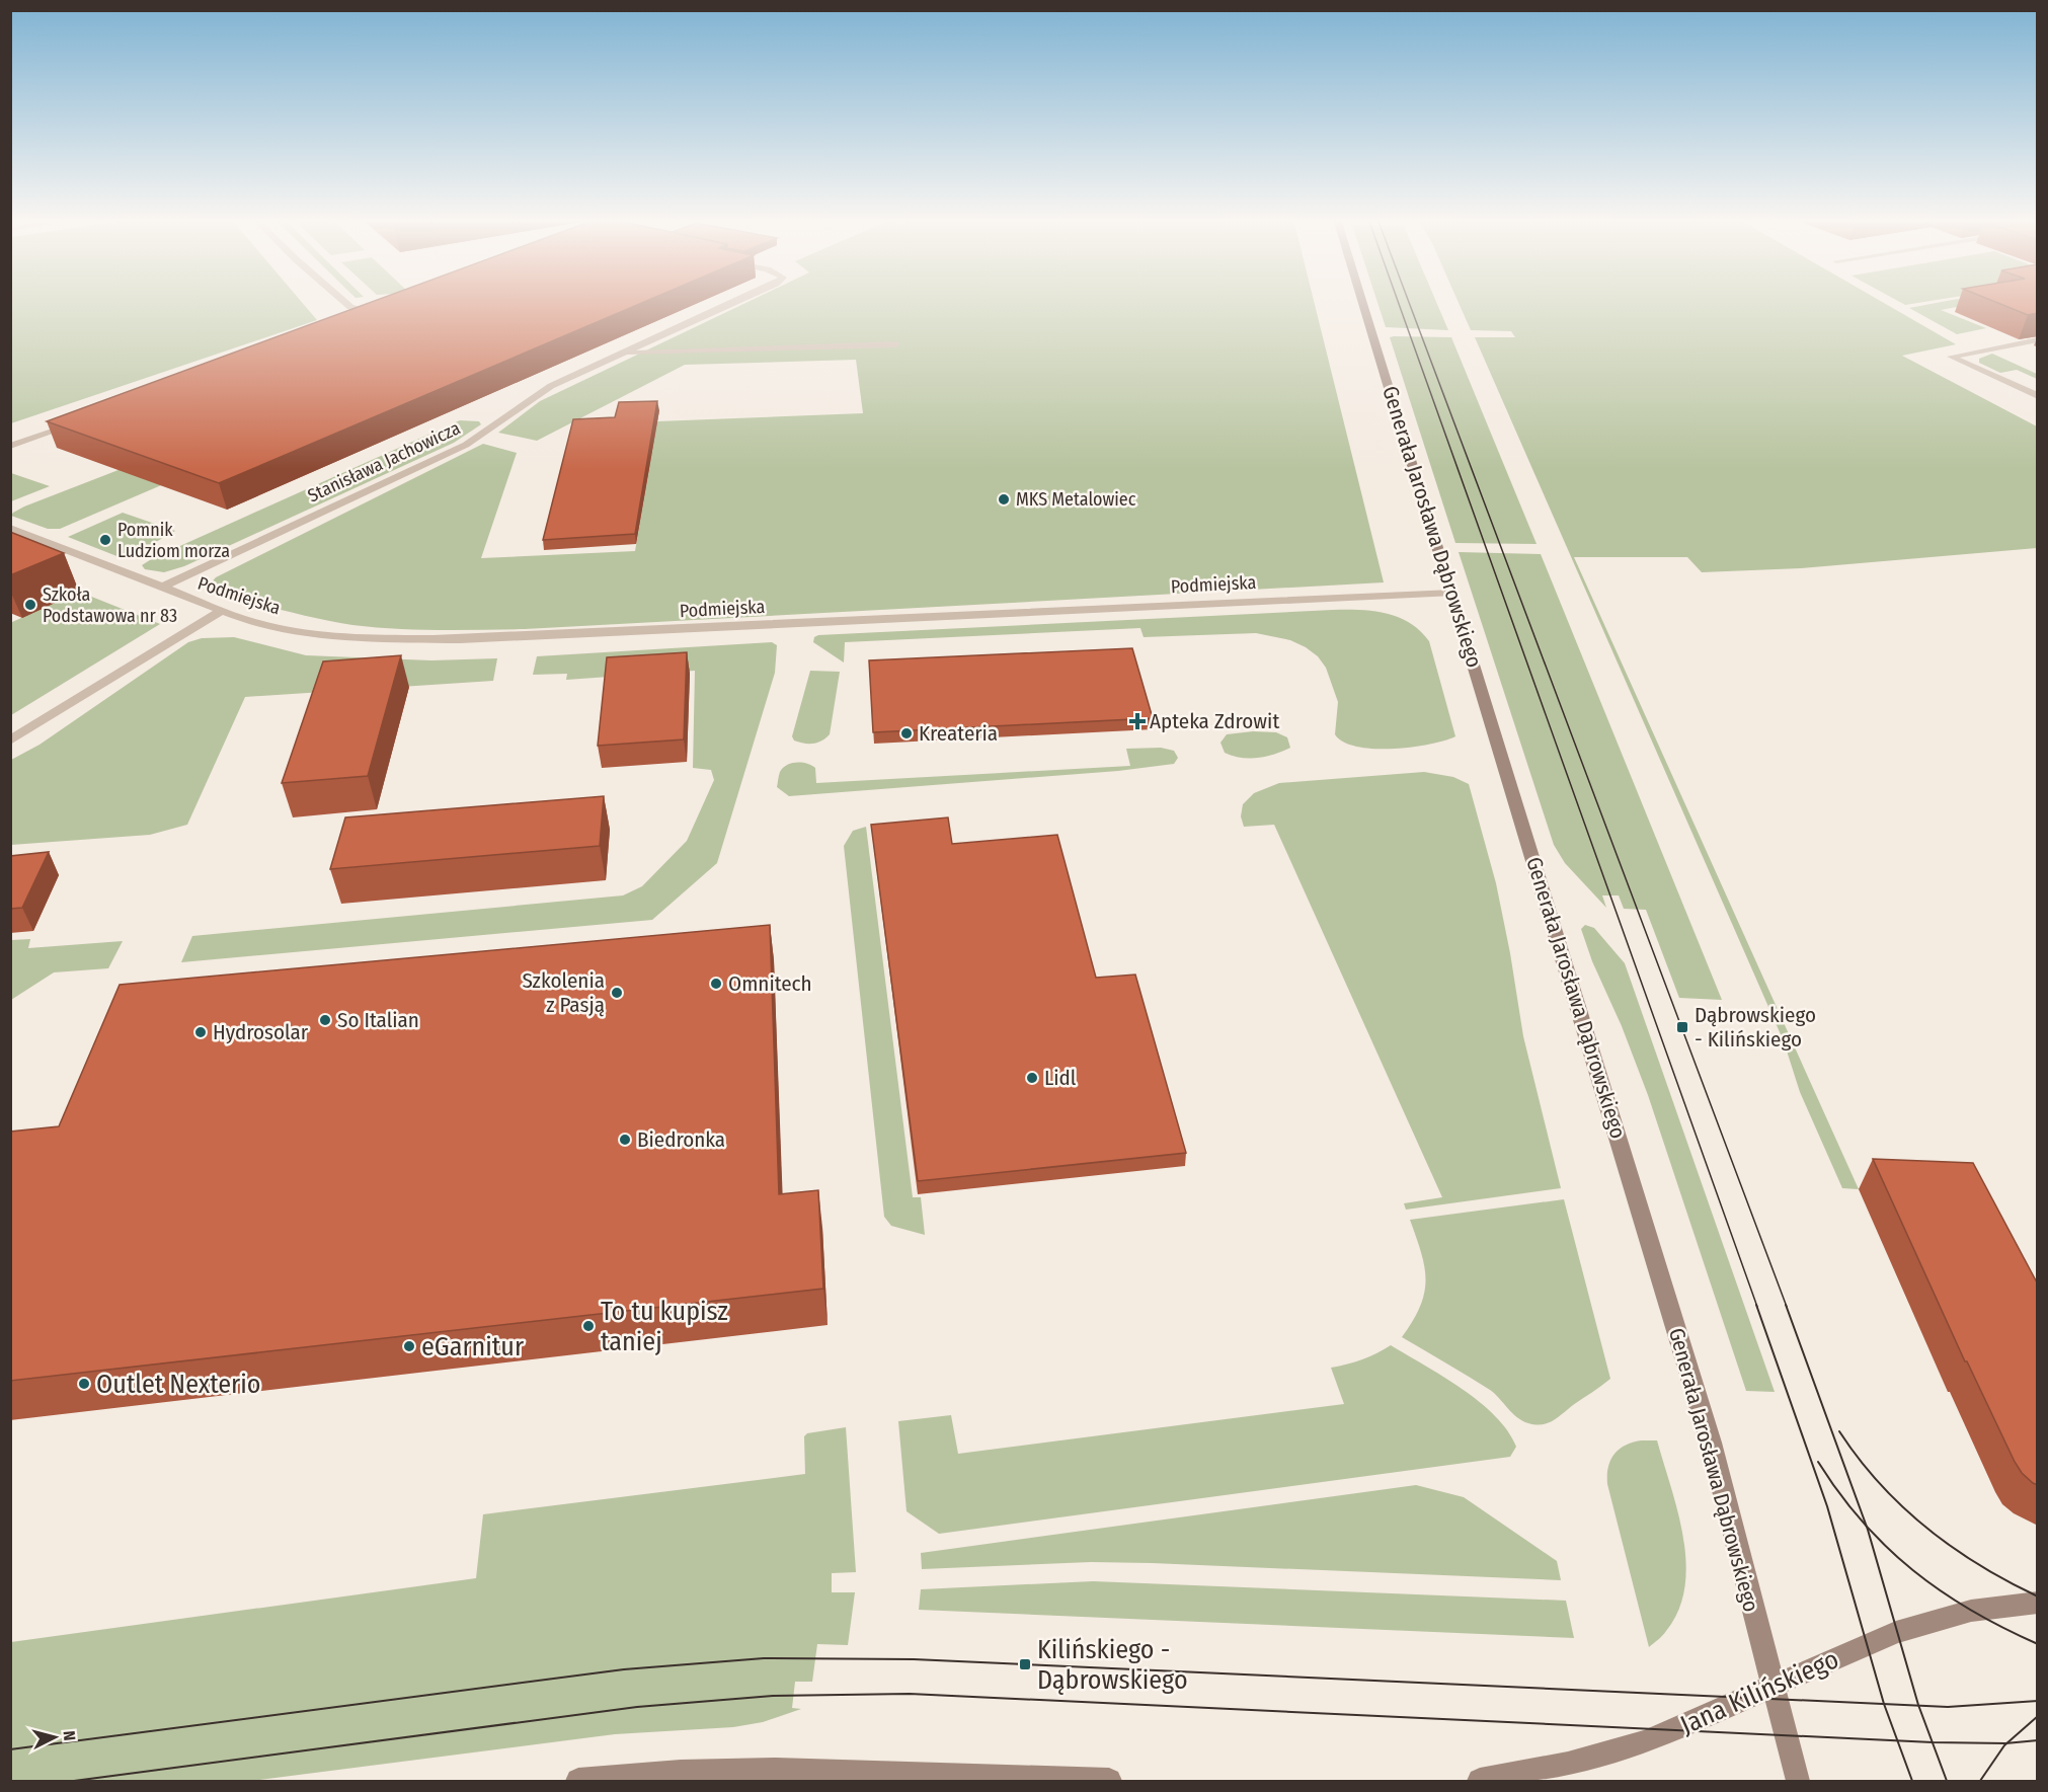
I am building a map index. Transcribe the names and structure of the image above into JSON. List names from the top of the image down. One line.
{"streets":{"street":["Stanisława Jachowicza","Generała Jarosława Dąbrowskiego","Podmiejska","Jana Kilińskiego"]},"crossings":[["Stanisława Jachowicza","Podmiejska"],["Generała Jarosława Dąbrowskiego","Podmiejska"],["Generała Jarosława Dąbrowskiego","Jana Kilińskiego"]],"places":{"other":["MKS Metalowiec","Pomnik Ludziom morza","Szkoła Podstawowa nr 83","Kreateria","Omnitech","Szkolenia z Pasją","So Italian","Hydrosolar","Lidl","Biedronka","To tu kupisz taniej","eGarnitur","Outlet Nexterio"],"health":["Apteka Zdrowit"],"transit":["Dąbrowskiego - Kilińskiego","Kilińskiego - Dąbrowskiego"]},"north":"right"}
